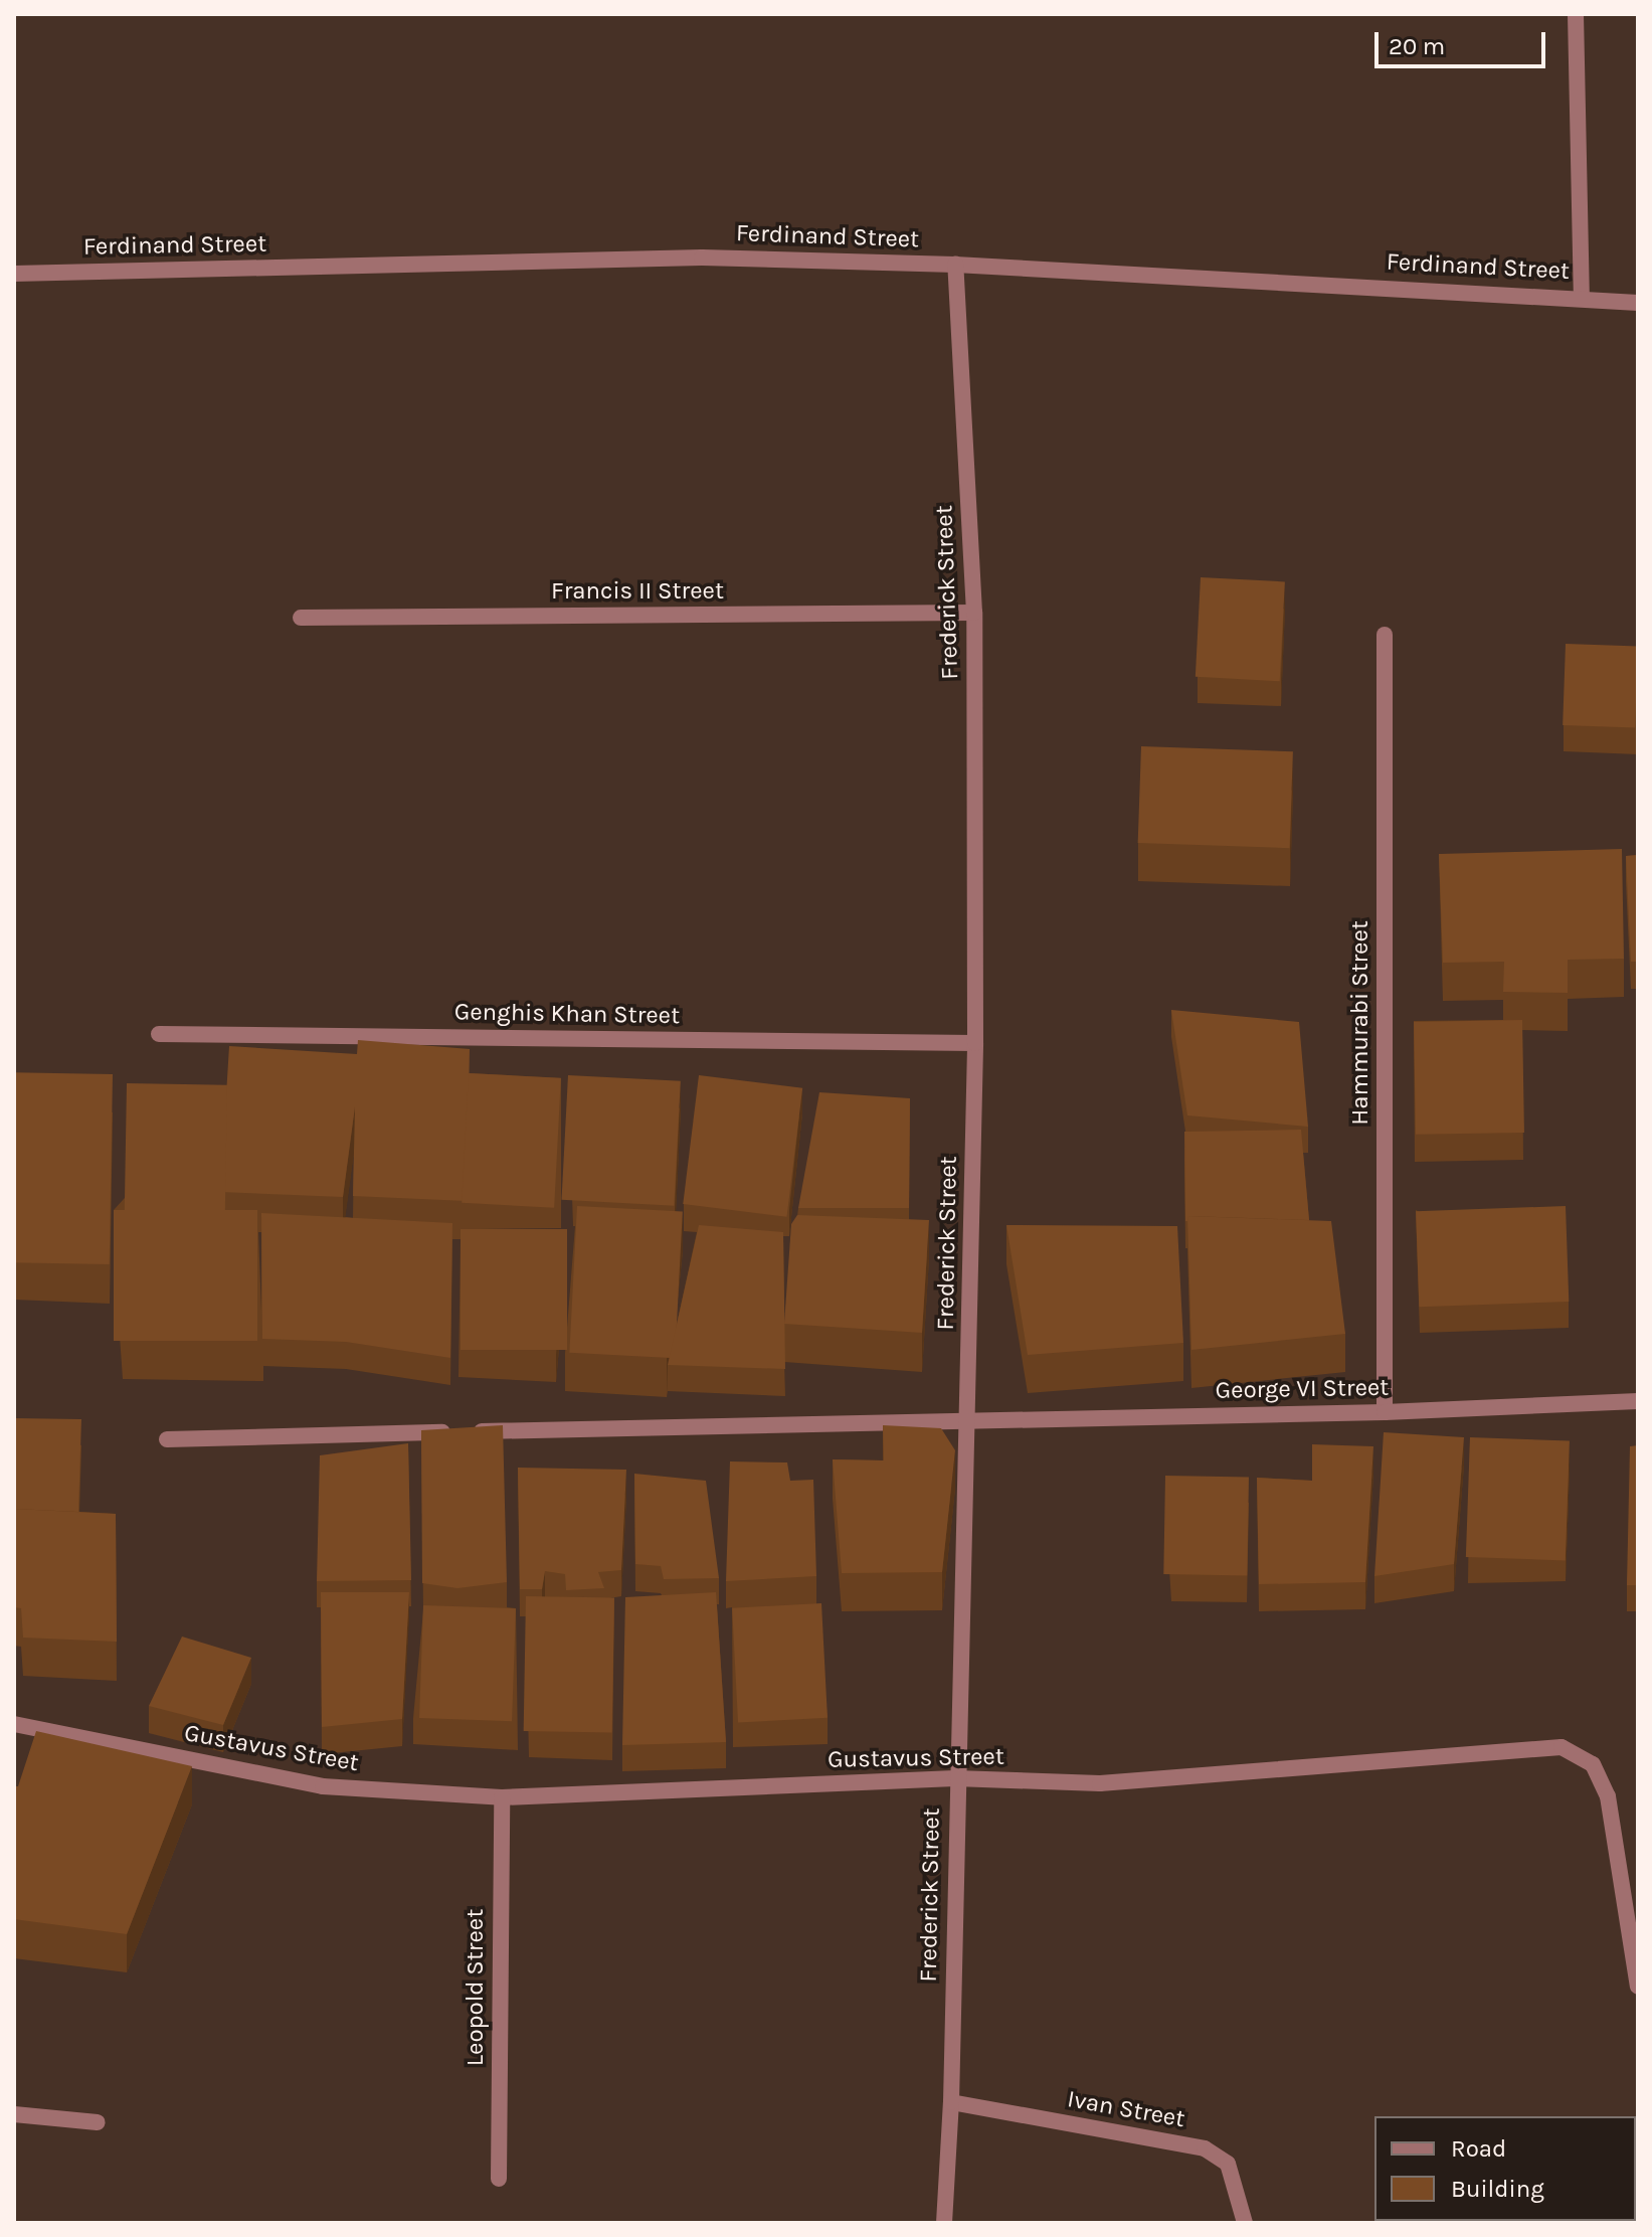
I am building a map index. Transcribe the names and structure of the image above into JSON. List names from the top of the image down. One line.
{"streets":{"street":["Ferdinand Street","Francis II Street","Frederick Street","Genghis Khan Street","Hammurabi Street","George VI Street","Gustavus Street","Leopold Street","Ivan Street"]},"crossings":[["Ferdinand Street","Frederick Street"],["Francis II Street","Frederick Street"],["Frederick Street","Genghis Khan Street"],["Frederick Street","George VI Street"],["Frederick Street","Gustavus Street"],["Frederick Street","Ivan Street"],["Hammurabi Street","George VI Street"],["Gustavus Street","Leopold Street"]],"legend":["Road","Building"],"scale_bar":"20 m"}
